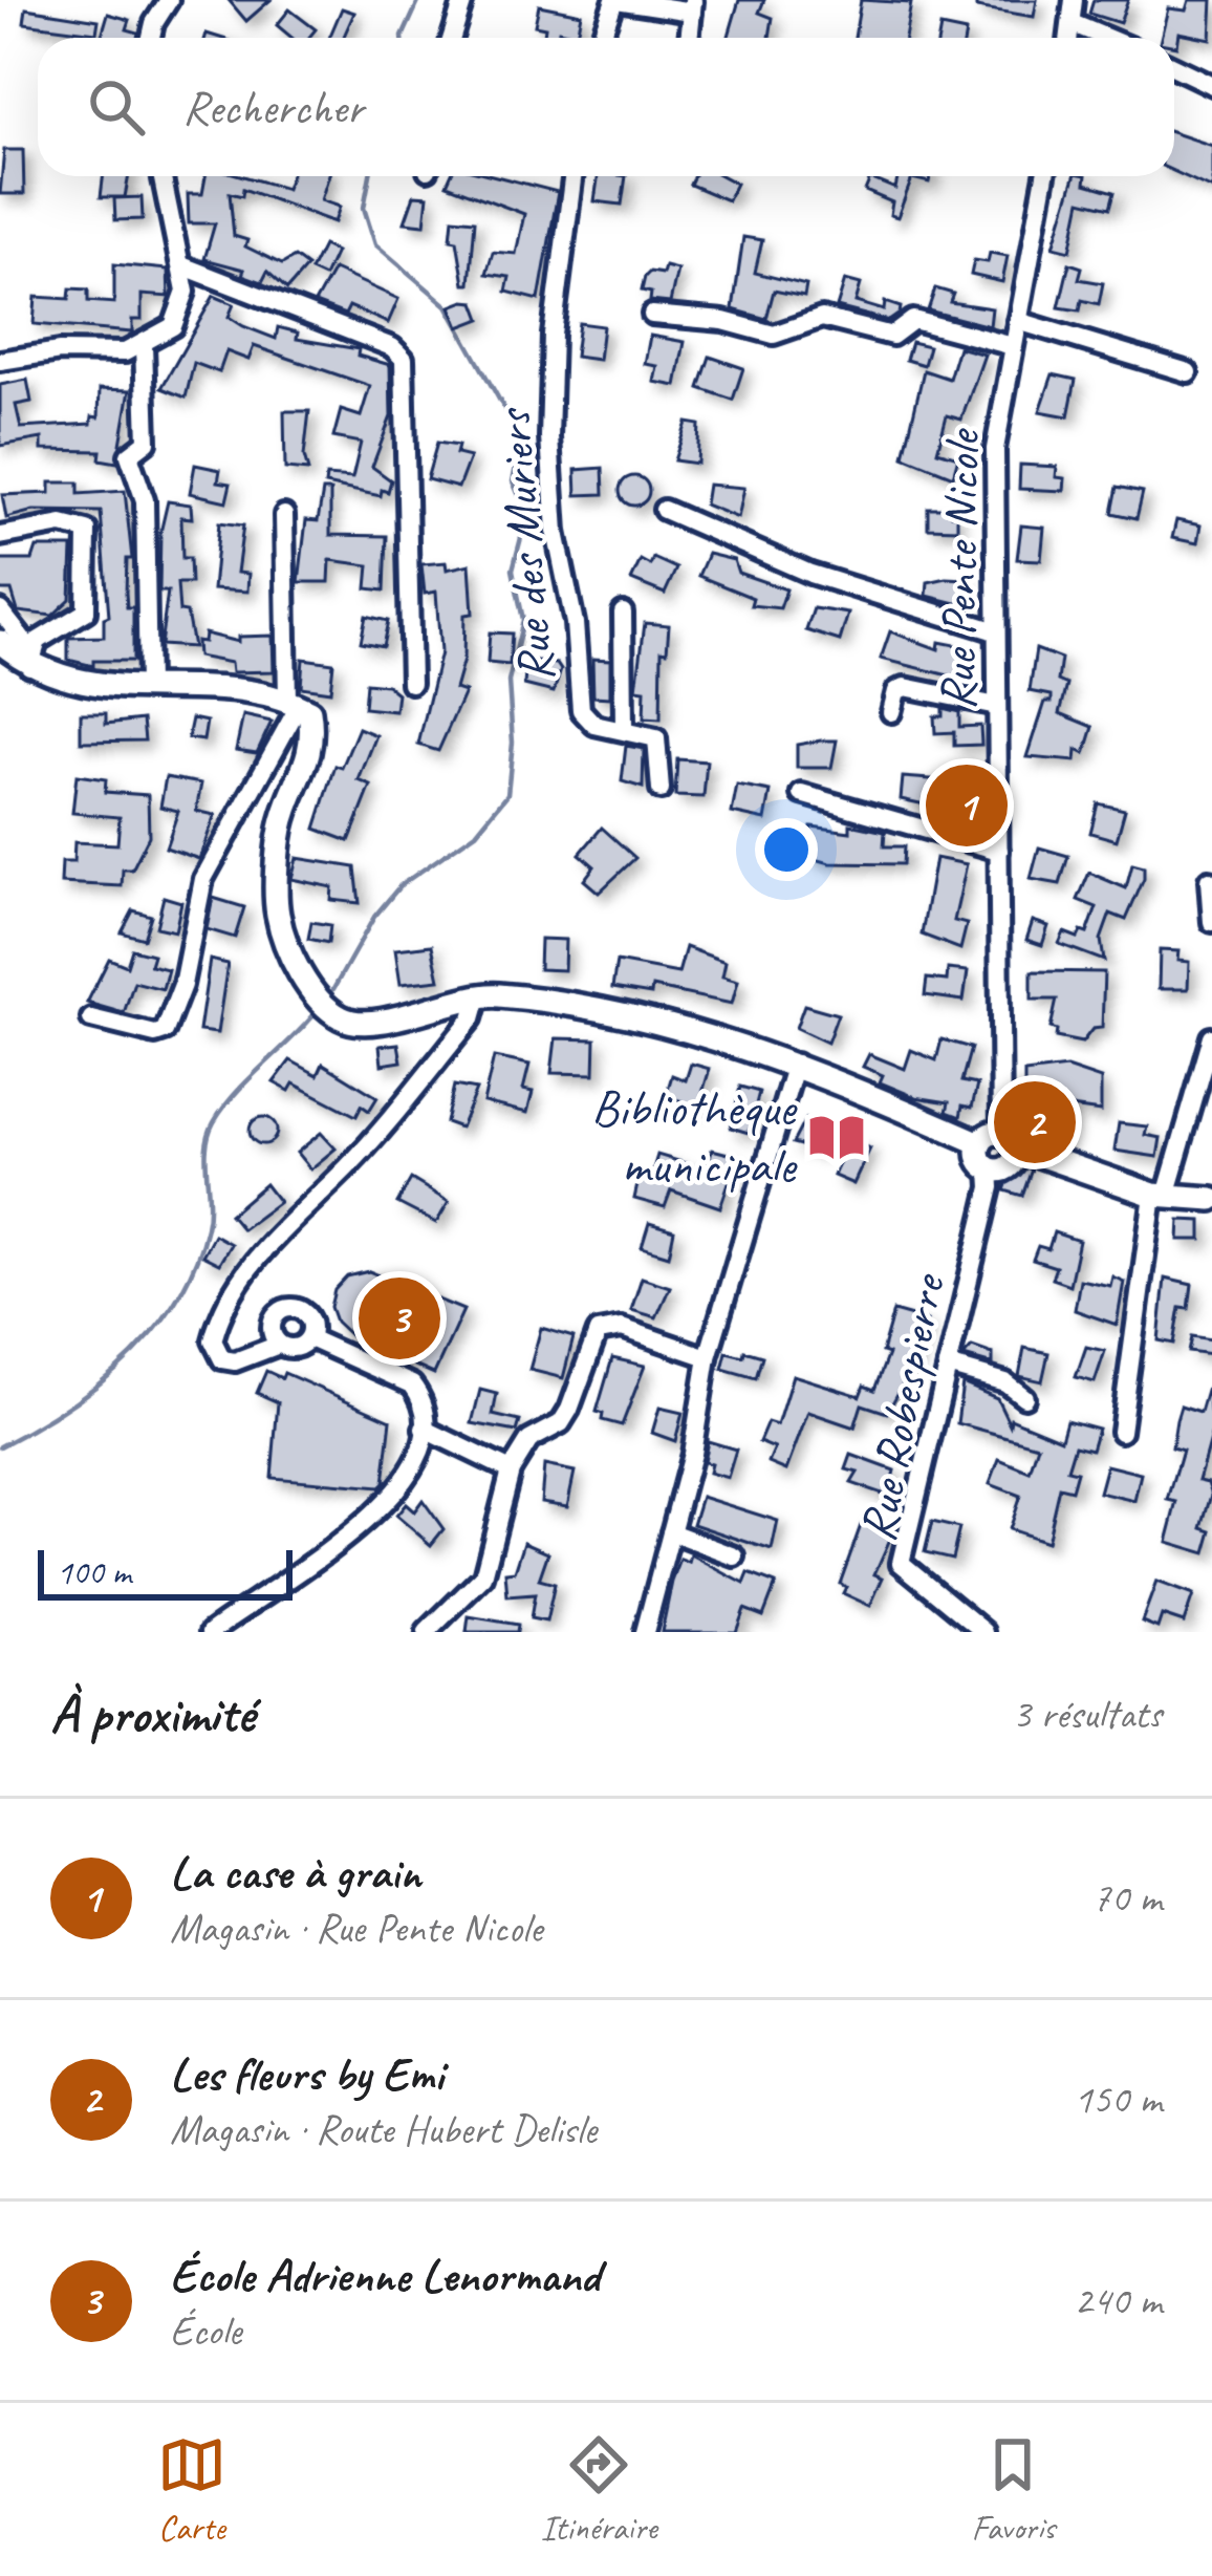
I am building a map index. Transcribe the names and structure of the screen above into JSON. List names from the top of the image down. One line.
{"streets":{"street":["Rue des Muriers","Rue Pente Nicole","Rue Robespierre"]},"places":{"library":["Bibliothèque municipale"]},"scale_bar":"100 m","page":{"search":"Rechercher","pins":["1","2","3"],"scale":"100 m","heading":["À proximité","3 résultats"],"list":[{"mark":"1","name":"La case à grain","note":"Magasin · Rue Pente Nicole","value":"70 m"},{"mark":"2","name":"Les fleurs by Emi","note":"Magasin · Route Hubert Delisle","value":"150 m"},{"mark":"3","name":"École Adrienne Lenormand","note":"École","value":"240 m"}],"nav":["Carte","Itinéraire","Favoris"]}}
